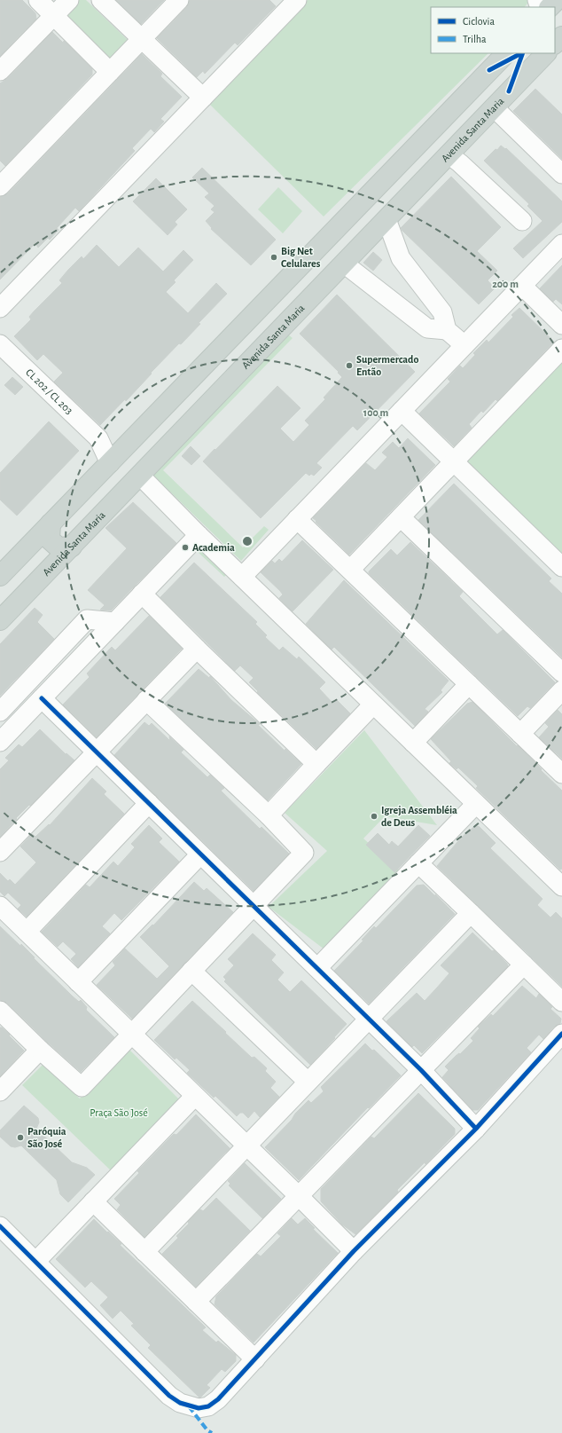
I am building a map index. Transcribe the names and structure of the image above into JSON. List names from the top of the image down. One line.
{"streets":{"main road":["Avenida Santa Maria"],"street":["CL 202 / CL 203"]},"parks":["Praça São José"],"places":["Big Net Celulares","Supermercado Então","Academia","Igreja Assembléia de Deus","Paróquia São José"],"legend":["Ciclovia","Trilha"],"rings":["200 m","100 m"]}
